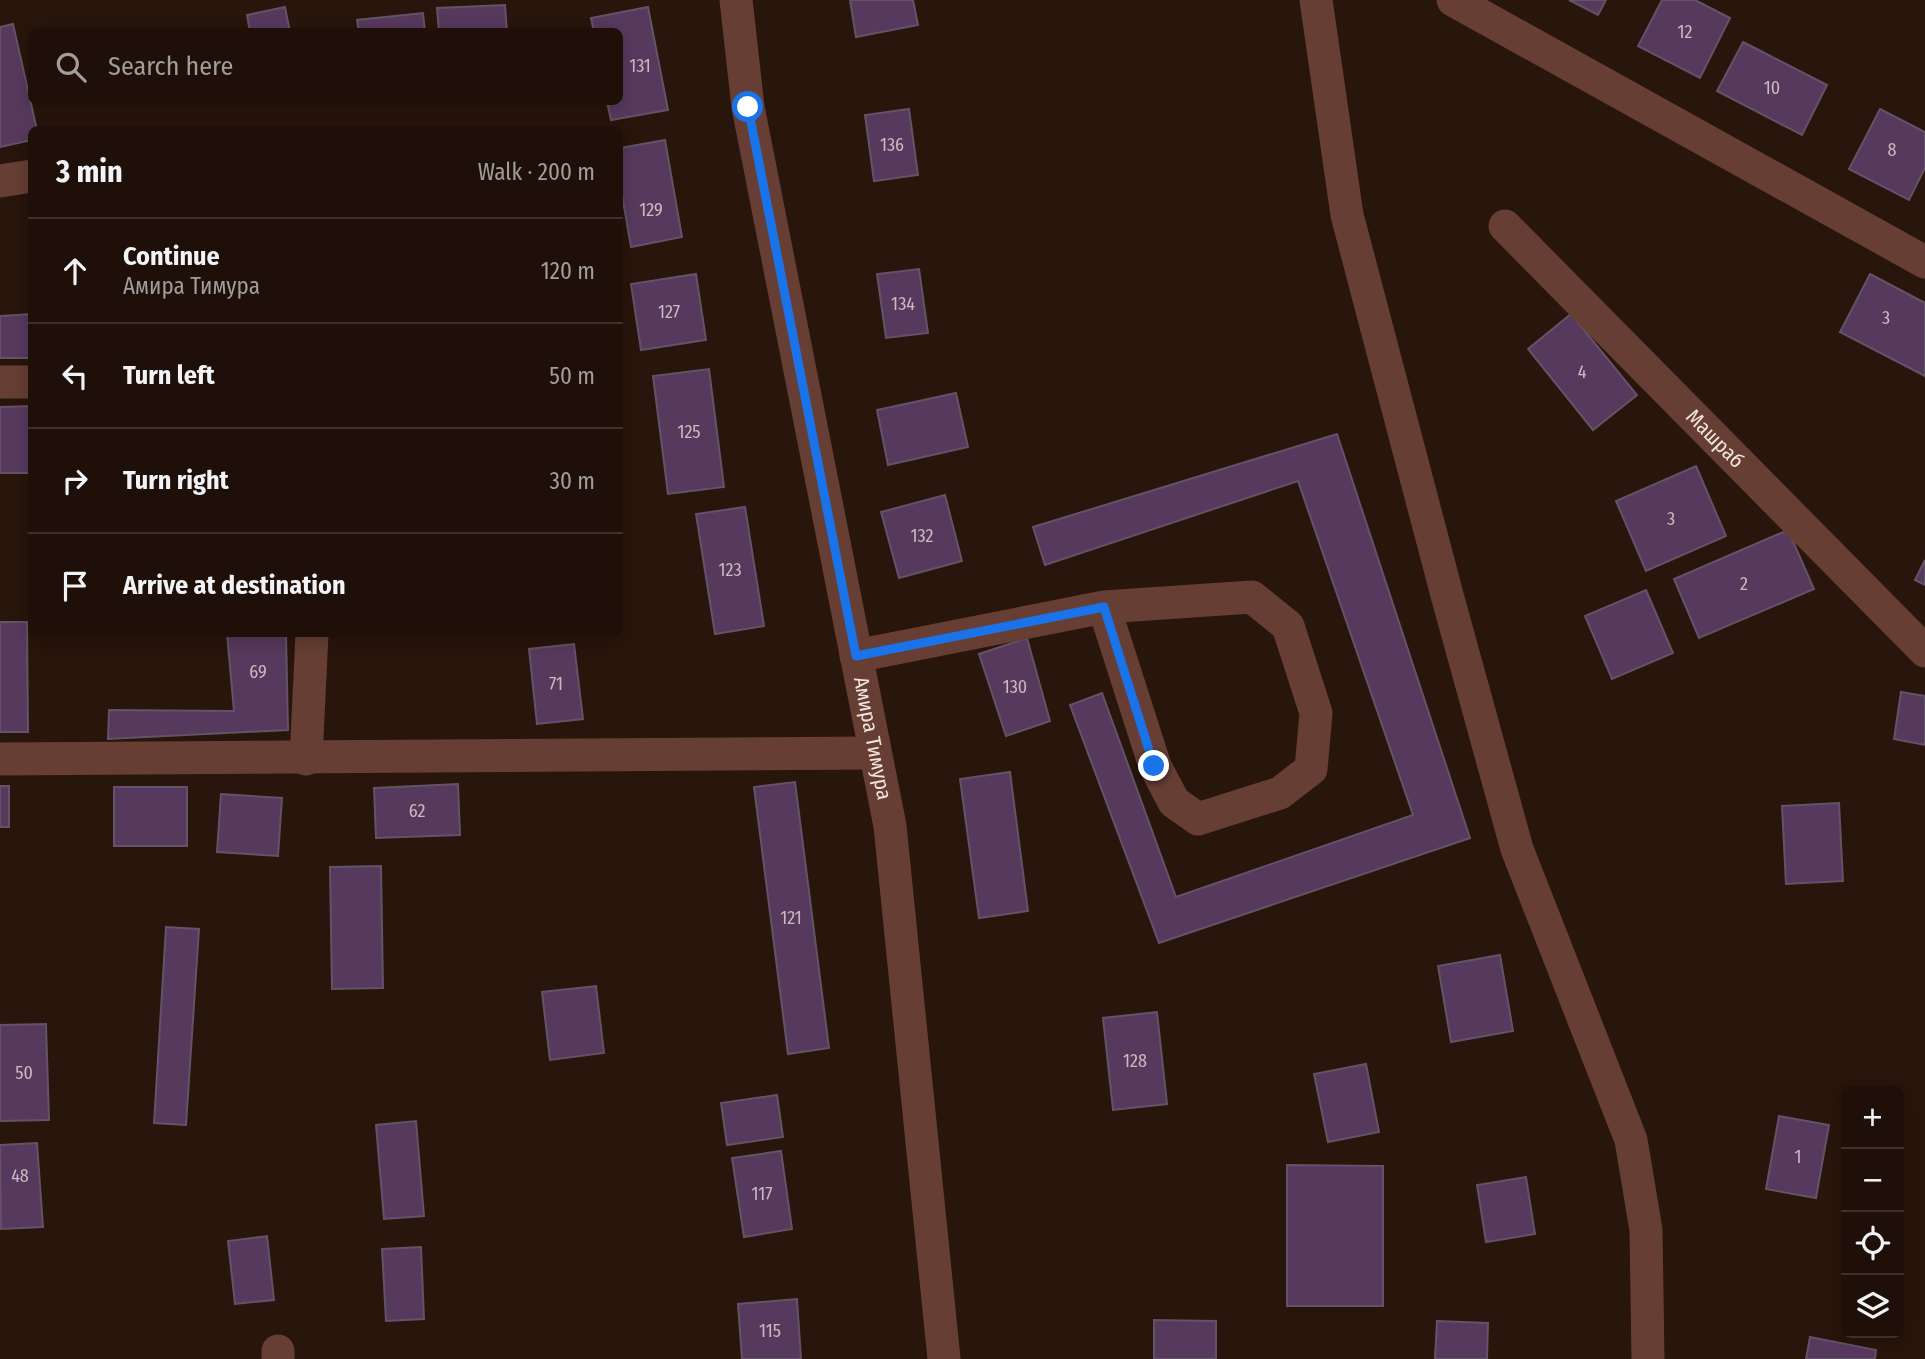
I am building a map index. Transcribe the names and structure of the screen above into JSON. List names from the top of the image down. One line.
{"streets":{"street":["Машраб","Амира Тимура"]},"house_numbers":["12","131","10","136","8","129","134","127","3","4","125","3","132","123","2","69","71","130","62","121","128","50","1","48","117","115"],"page":{"search":"Search here","heading":["3 min","Walk · 200 m"],"list":[["Continue","Амира Тимура","120 m"],["Turn left","50 m"],["Turn right","30 m"],"Arrive at destination"],"map_buttons":["+","−"]}}
